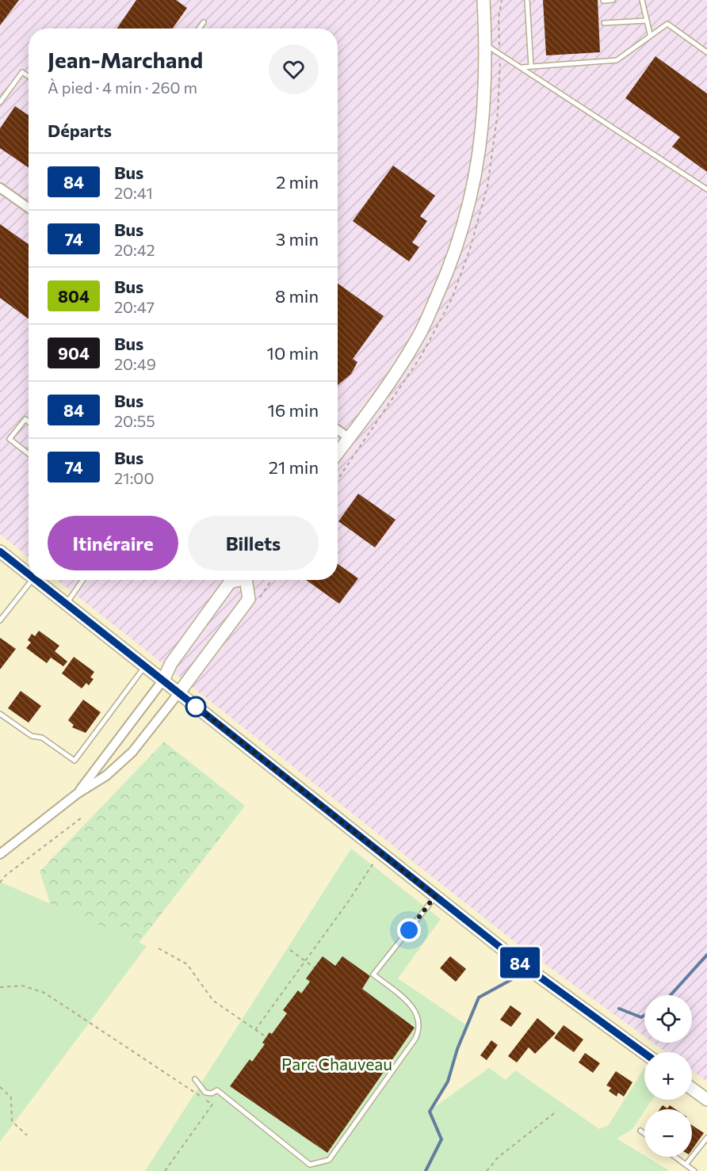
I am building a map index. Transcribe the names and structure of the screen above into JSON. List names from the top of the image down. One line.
{"parks":["Parc Chauveau"],"lines":["bus line 84"],"page":{"on_map":"84","heading":[["Jean-Marchand","À pied · 4 min · 260 m"],"Départs"],"list":[{"mark":"84","name":"Bus","note":"20:41","value":"2 min"},{"mark":"74","name":"Bus","note":"20:42","value":"3 min"},{"mark":"804","name":"Bus","note":"20:47","value":"8 min"},{"mark":"904","name":"Bus","note":"20:49","value":"10 min"},{"mark":"84","name":"Bus","note":"20:55","value":"16 min"},{"mark":"74","name":"Bus","note":"21:00","value":"21 min"}],"buttons":["Itinéraire","Billets"],"map_buttons":["+","−"]}}
